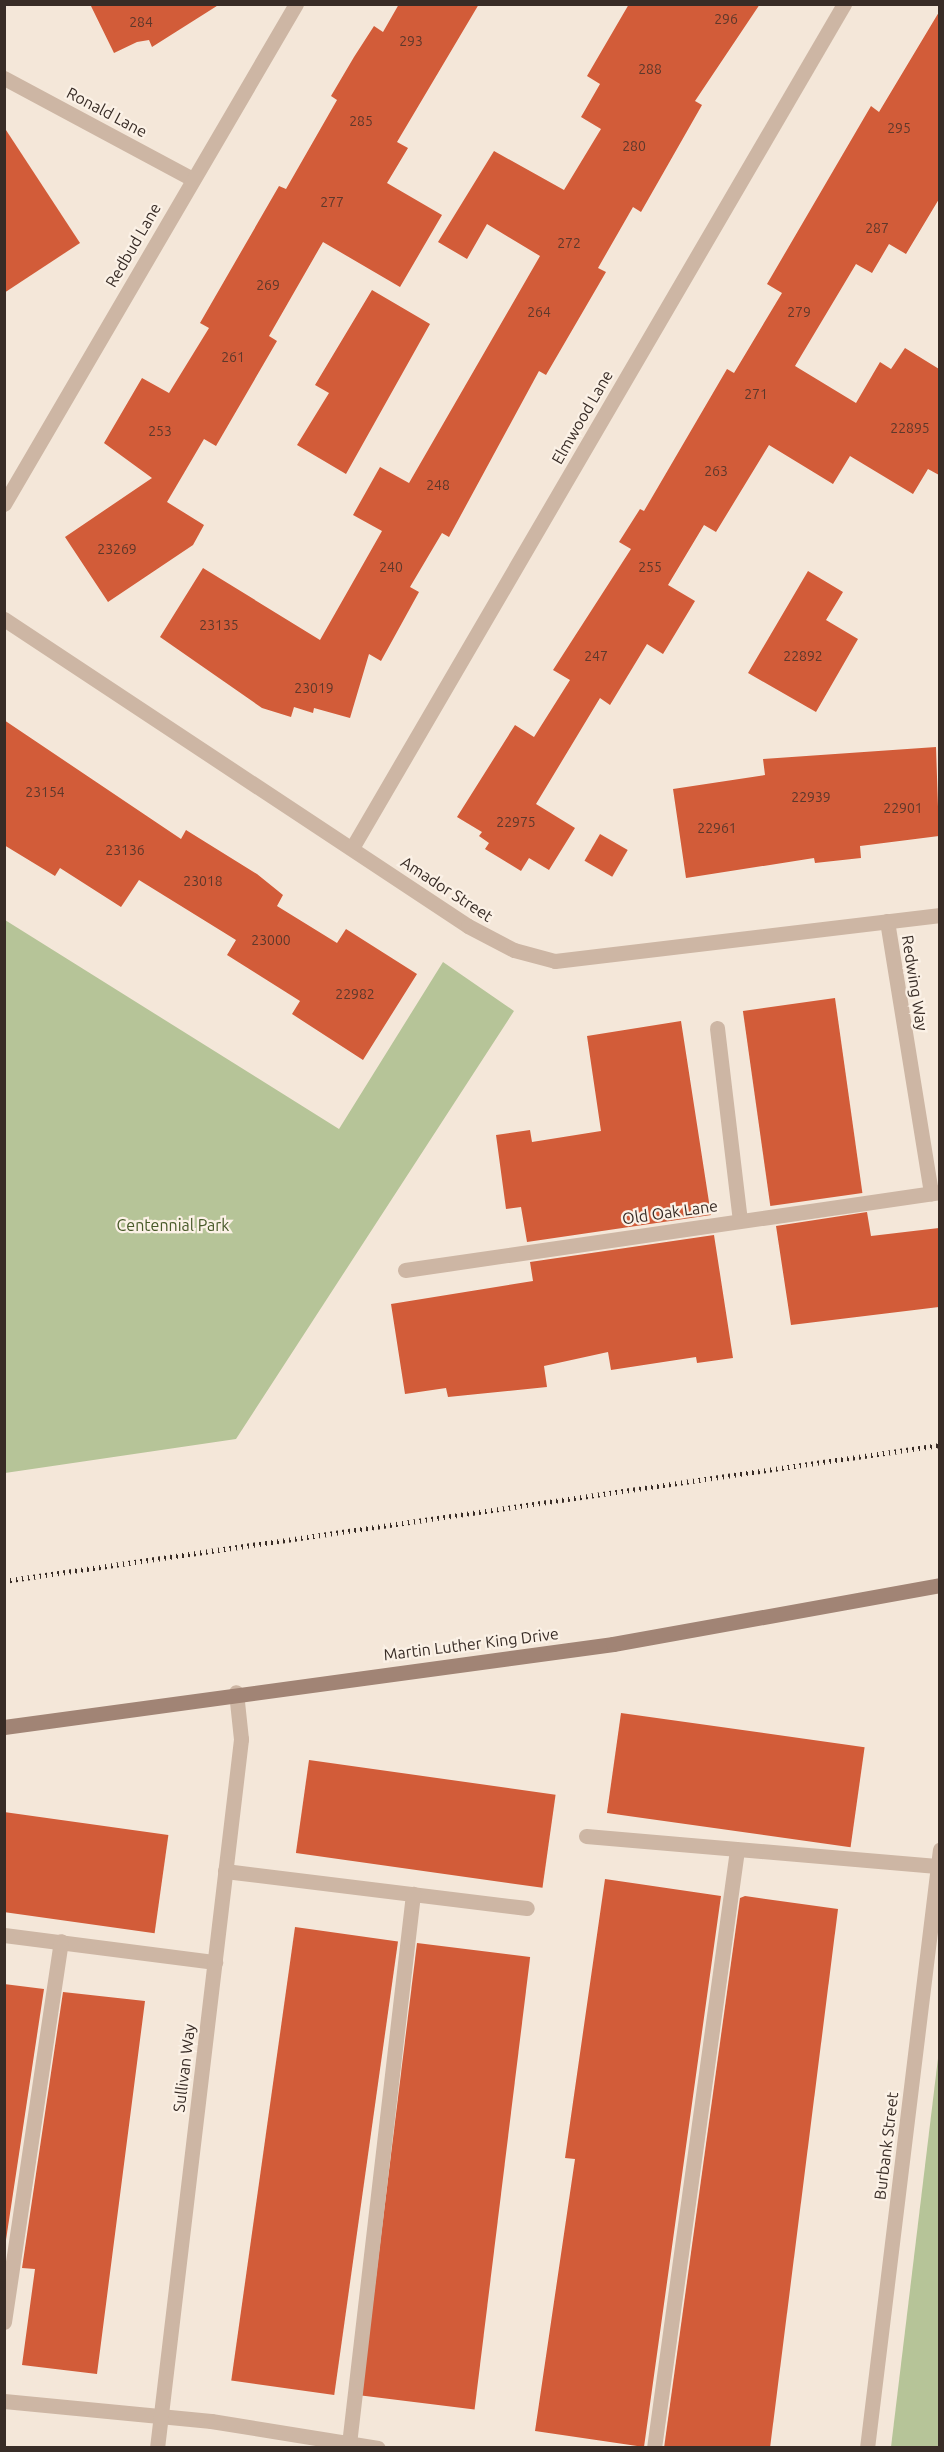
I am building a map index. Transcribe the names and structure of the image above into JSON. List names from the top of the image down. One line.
{"streets":{"street":["Ronald Lane","Redbud Lane","Elmwood Lane","Amador Street","Redwing Way","Old Oak Lane","Martin Luther King Drive","Sullivan Way","Burbank Street"]},"crossings":[["Ronald Lane","Redbud Lane"],["Elmwood Lane","Amador Street"],["Amador Street","Redwing Way"],["Redwing Way","Old Oak Lane"],["Martin Luther King Drive","Sullivan Way"]],"parks":["Centennial Park"],"house_numbers":["296","284","293","288","285","295","280","277","287","272","269","264","279","261","271","22895","253","263","248","23269","240","255","23135","247","22892","23019","23154","22939","22901","22975","22961","23136","23018","23000","22982"]}
